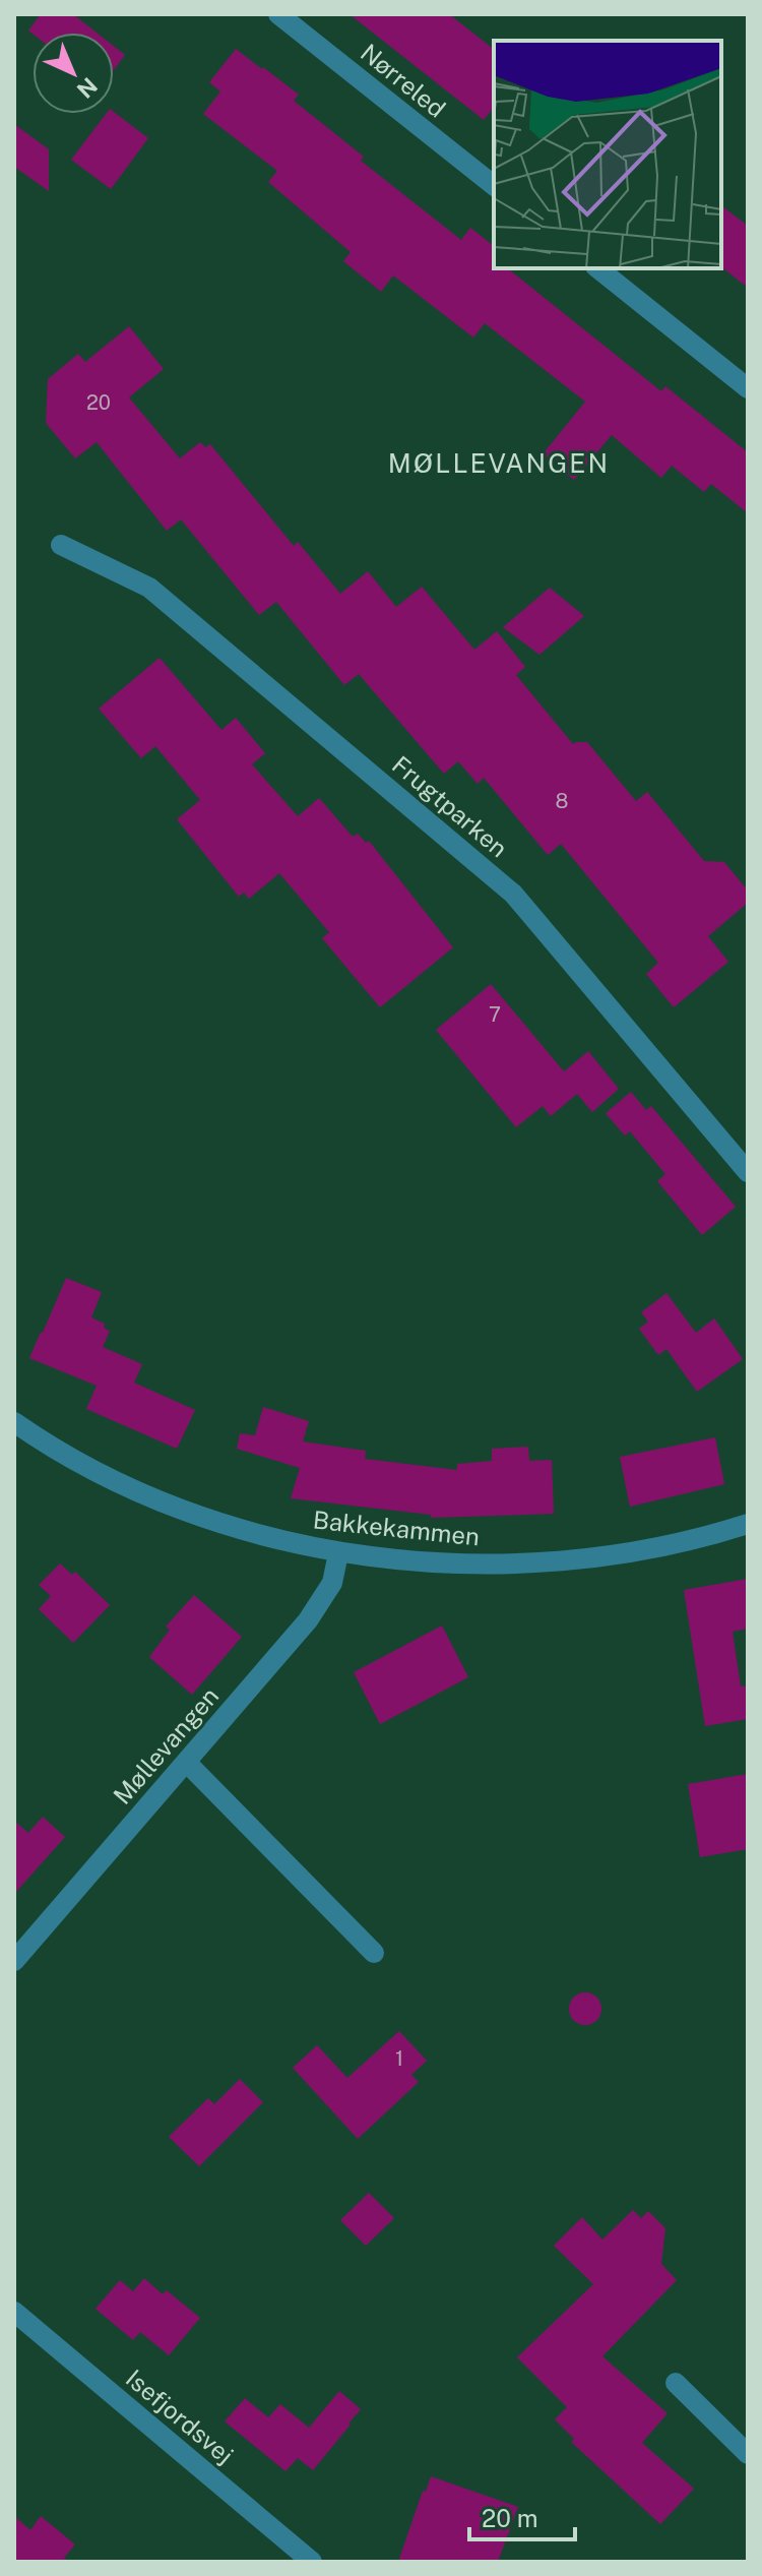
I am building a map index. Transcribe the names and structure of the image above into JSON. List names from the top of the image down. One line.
{"streets":{"street":["Nørreled","Frugtparken","Bakkekammen","Møllevangen","Isefjordsvej"]},"crossings":[["Bakkekammen","Møllevangen"]],"districts":["MØLLEVANGEN"],"house_numbers":["20","8","7","1"],"scale_bar":"20 m","north":"bottom right"}
